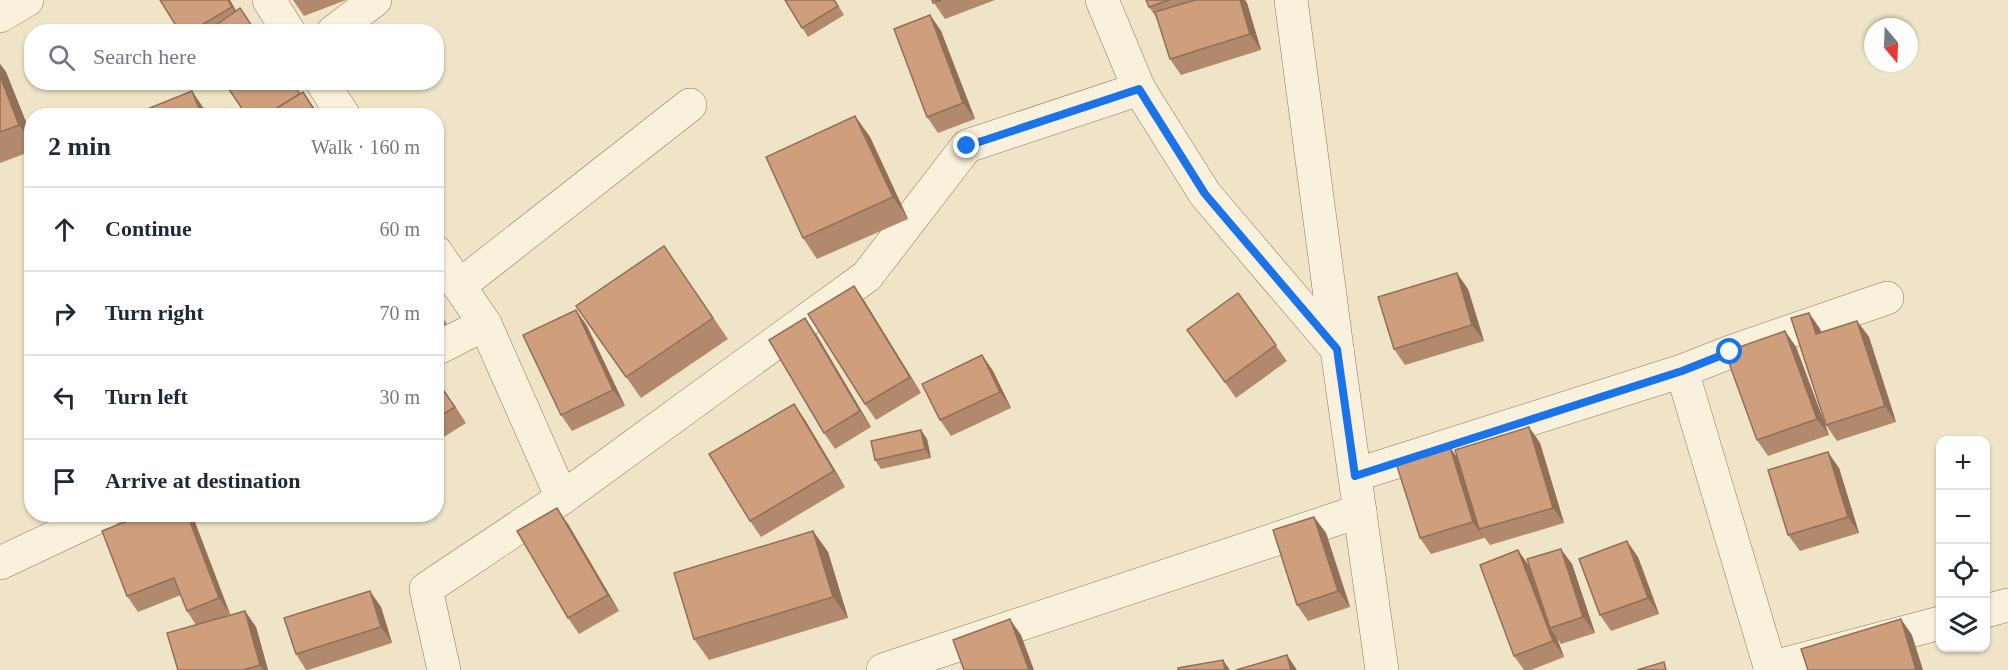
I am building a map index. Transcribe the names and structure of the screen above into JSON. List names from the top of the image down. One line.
{"north":"bottom","page":{"search":"Search here","heading":["2 min","Walk · 160 m"],"list":[["Continue","60 m"],["Turn right","70 m"],["Turn left","30 m"],"Arrive at destination"],"map_buttons":["+","−"]}}
